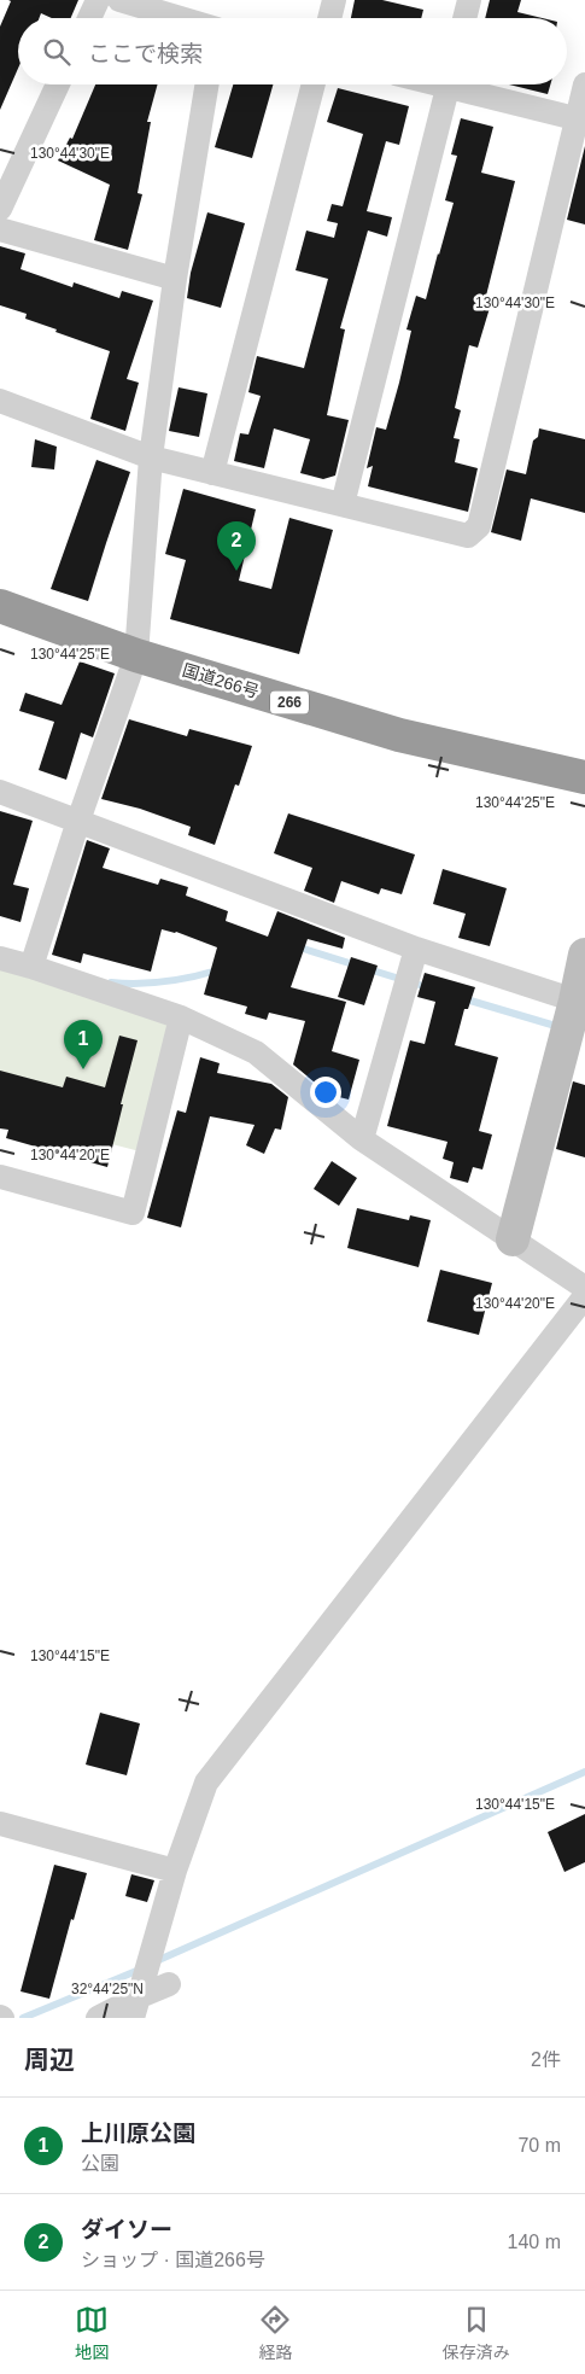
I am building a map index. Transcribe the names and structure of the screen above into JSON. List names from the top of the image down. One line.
{"streets":{"highway":["国道266号","266"]},"page":{"search":"ここで検索","pins":["2","1"],"heading":["周辺","2件"],"list":[{"mark":"1","name":"上川原公園","note":"公園","value":"70 m"},{"mark":"2","name":"ダイソー","note":"ショップ · 国道266号","value":"140 m"}],"nav":["地図","経路","保存済み"]},"coordinates":["130°44'30\"E","130°44'25\"E","130°44'20\"E","130°44'15\"E","32°44'25\"N"]}
